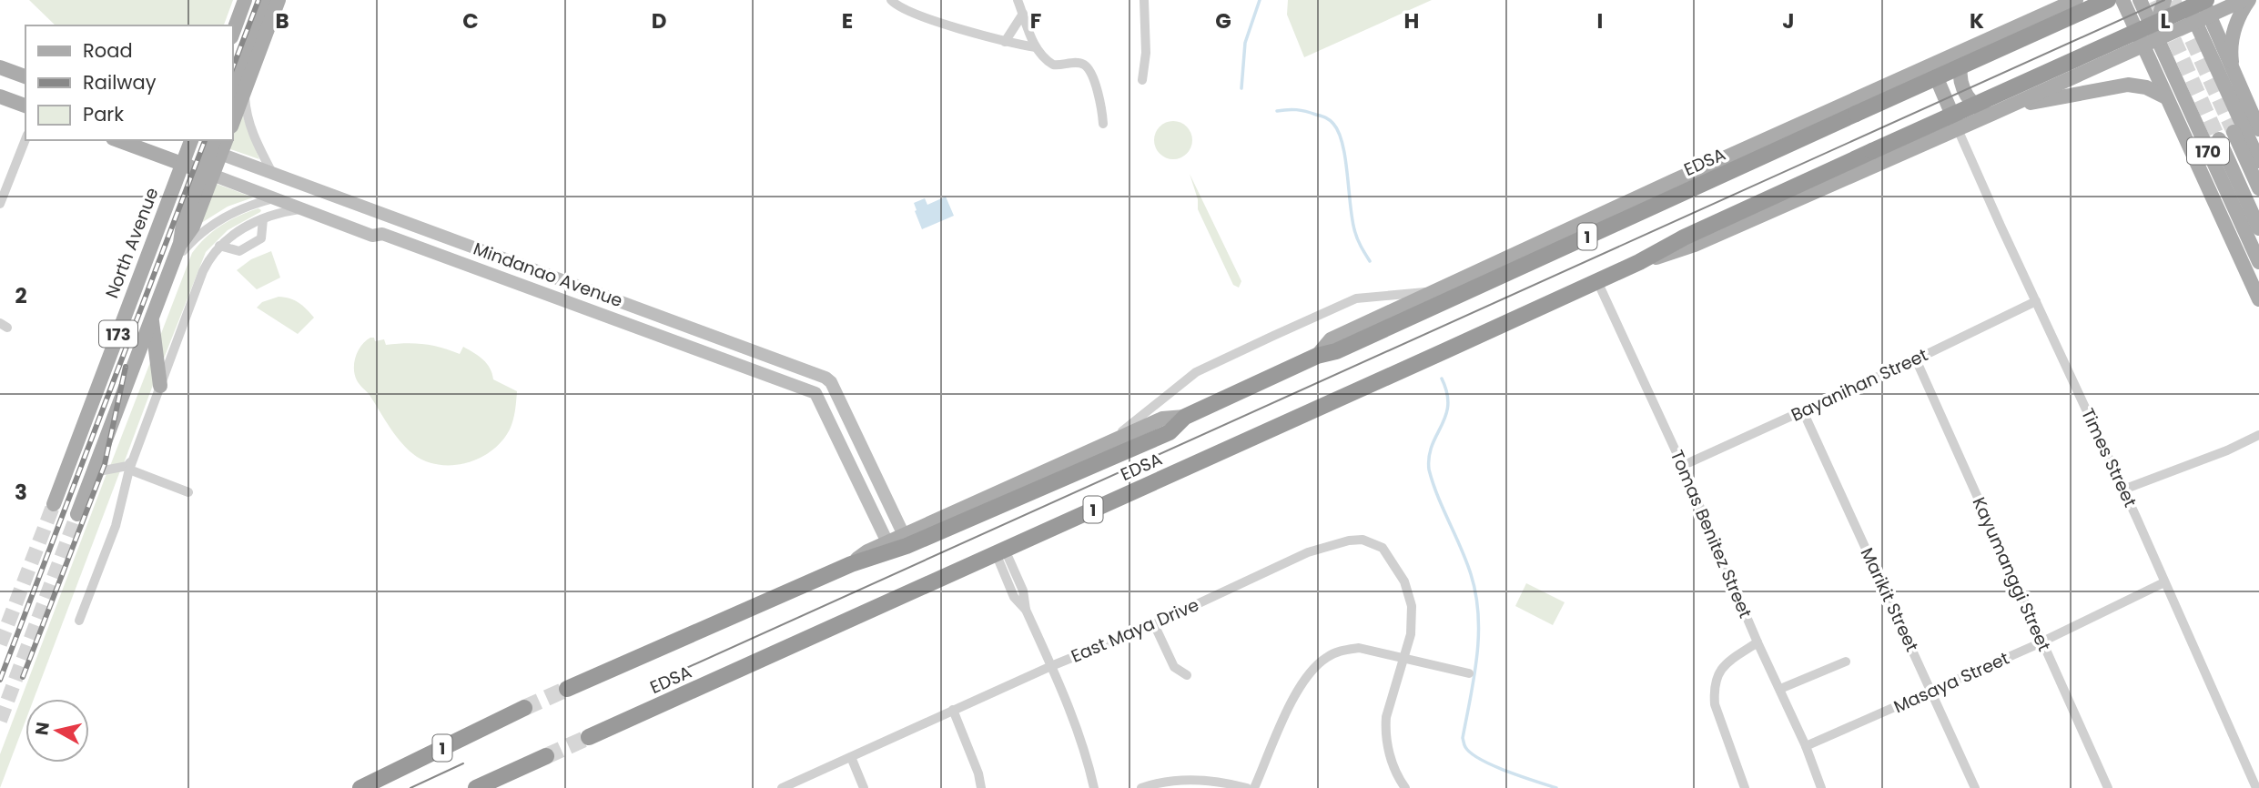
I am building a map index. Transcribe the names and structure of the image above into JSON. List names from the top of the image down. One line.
{"streets":{"highway":["EDSA","1"],"main road":["170","North Avenue","Mindanao Avenue","173"],"street":["Bayanihan Street","Times Street","Tomas Benitez Street","Kayumanggi Street","Marikit Street","East Maya Drive","Masaya Street"]},"crossings":[["170","EDSA"],["EDSA","Mindanao Avenue"],["EDSA","Times Street"],["EDSA","Tomas Benitez Street"],["North Avenue","Mindanao Avenue"],["Mindanao Avenue","173"],["Bayanihan Street","Times Street"],["Bayanihan Street","Tomas Benitez Street"],["Bayanihan Street","Kayumanggi Street"],["Bayanihan Street","Marikit Street"],["Times Street","Masaya Street"],["Tomas Benitez Street","Masaya Street"],["Kayumanggi Street","Masaya Street"],["Marikit Street","Masaya Street"]],"legend":["Road","Railway","Park"],"north":"left","grid":{"columns":["B","C","D","E","F","G","H","I","J","K","L"],"rows":["2","3"]}}
